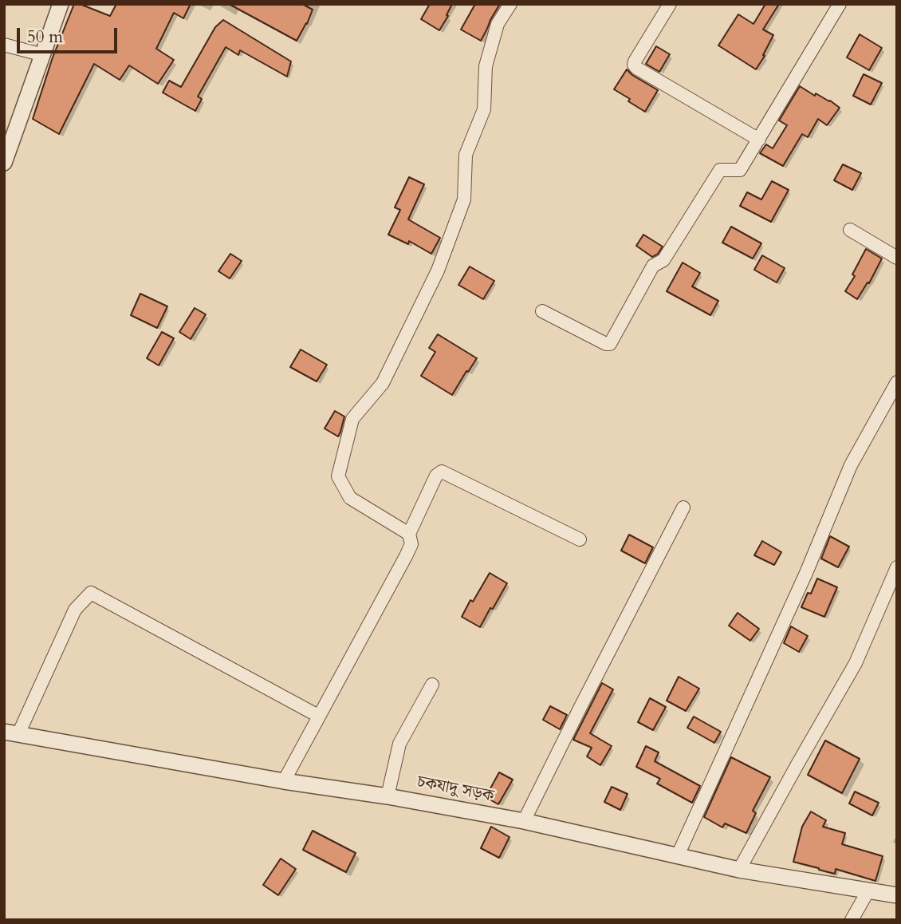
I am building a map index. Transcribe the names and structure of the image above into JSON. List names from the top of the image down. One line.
{"streets":{"street":["চকযাদু সড়ক"]},"scale_bar":"50 m"}
